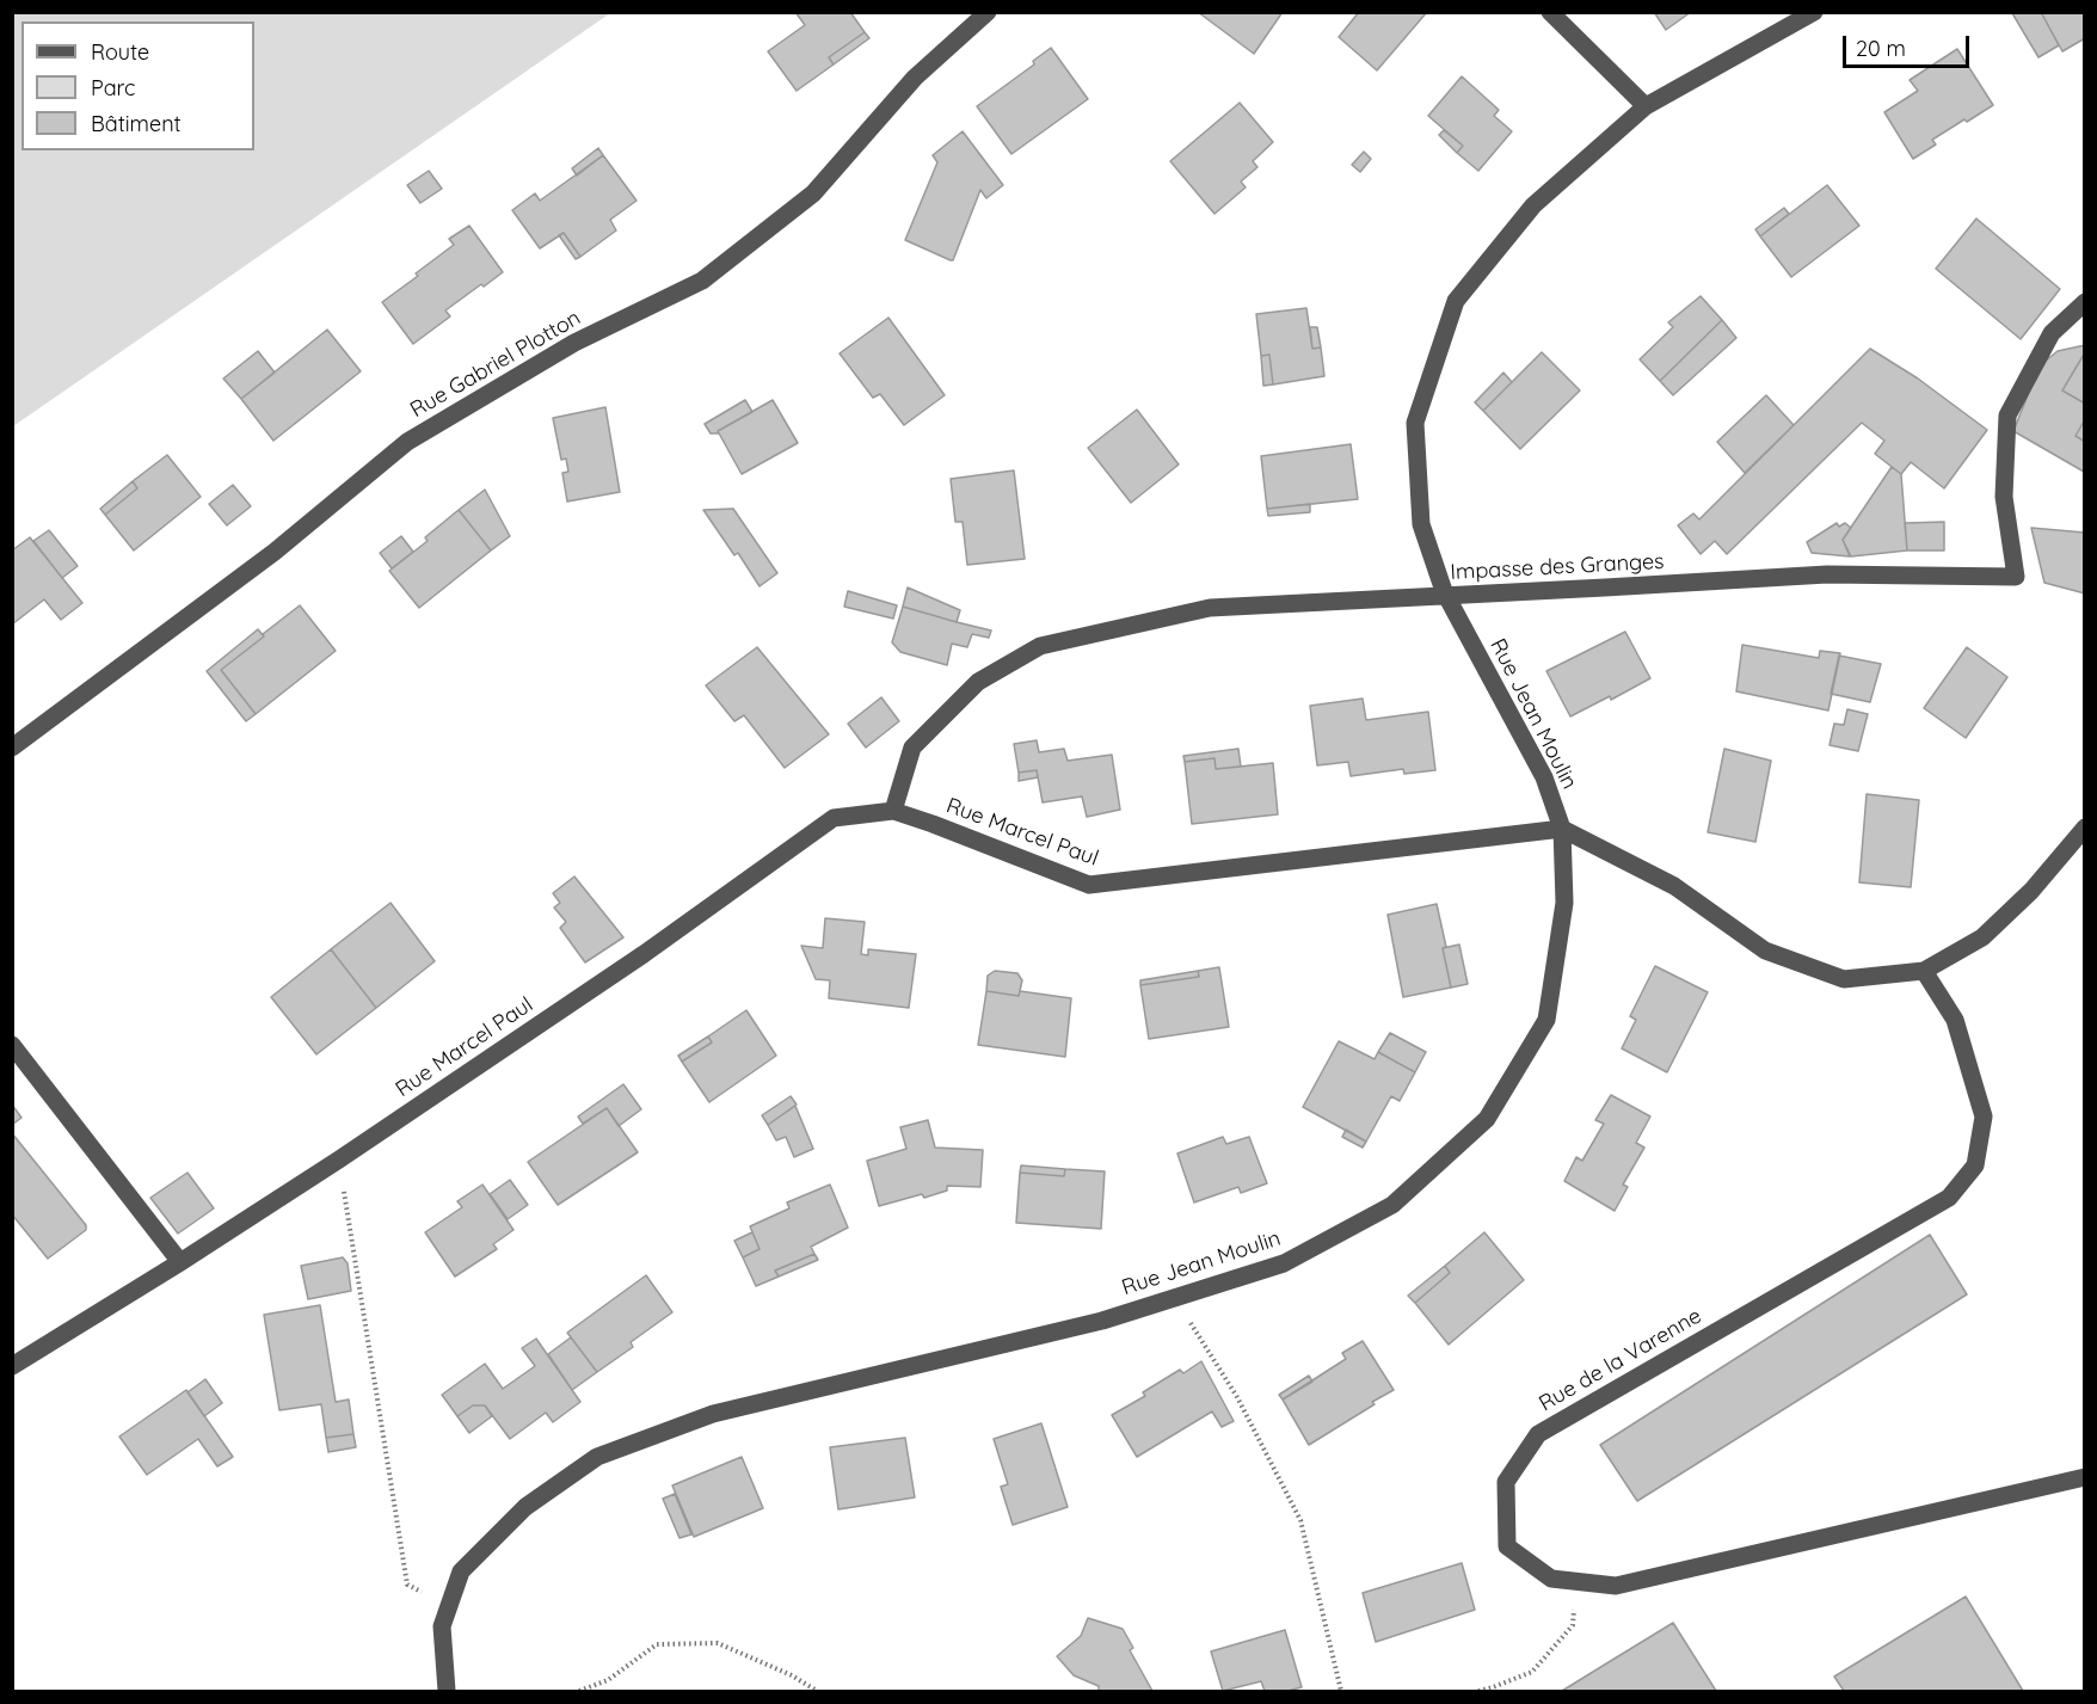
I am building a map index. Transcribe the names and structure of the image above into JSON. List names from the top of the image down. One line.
{"streets":{"street":["Rue Gabriel Plotton","Impasse des Granges","Rue Jean Moulin","Rue Marcel Paul","Rue de la Varenne"]},"crossings":[["Impasse des Granges","Rue Jean Moulin"],["Impasse des Granges","Rue Marcel Paul"],["Rue Jean Moulin","Rue Marcel Paul"]],"legend":["Route","Parc","Bâtiment"],"scale_bar":"20 m"}
